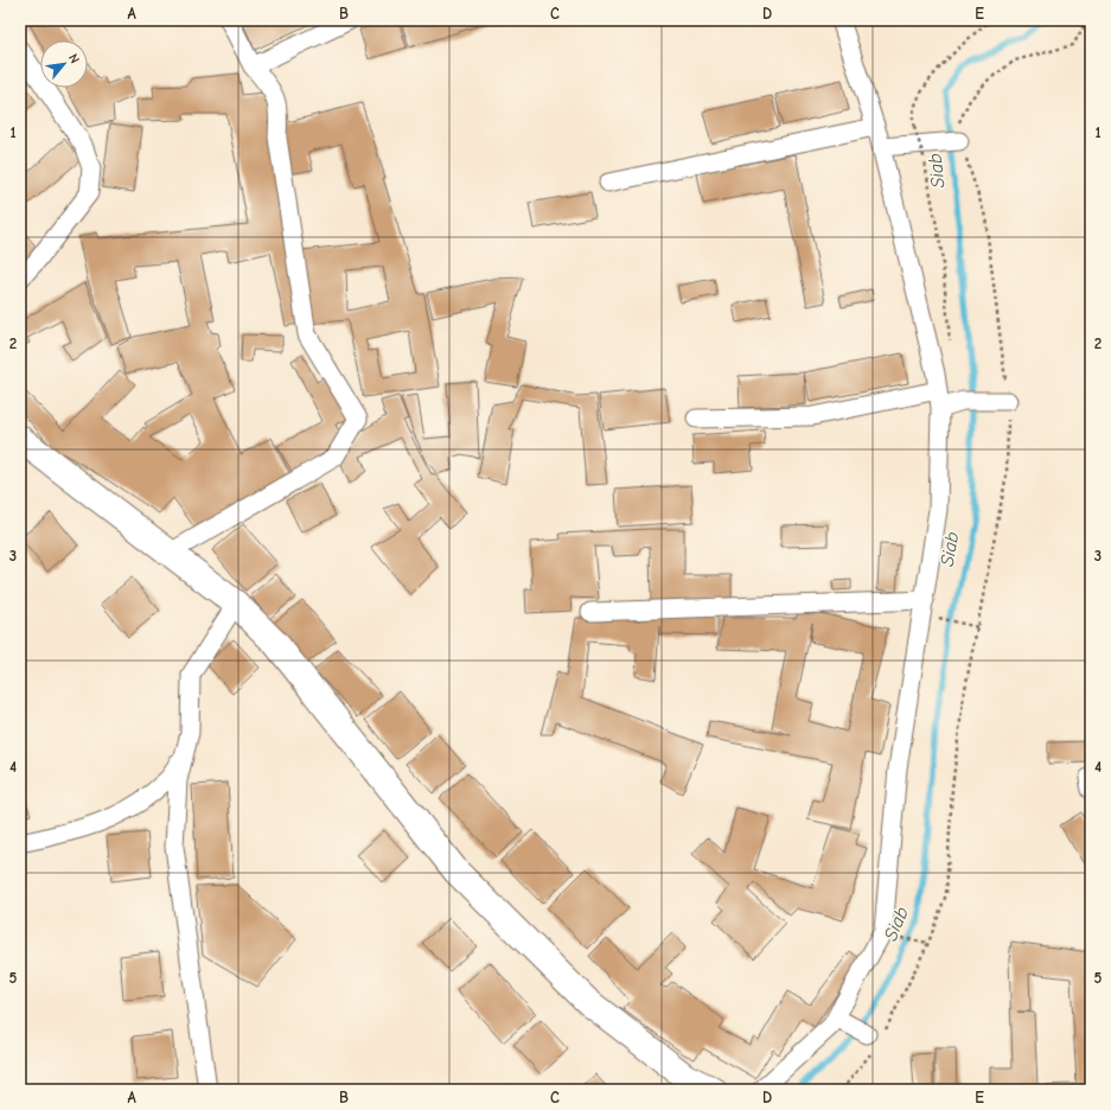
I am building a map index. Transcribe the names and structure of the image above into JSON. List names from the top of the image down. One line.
{"water":["Siab"],"north":"top right","grid":{"columns":["A","B","C","D","E"],"rows":["1","2","3","4","5"]}}
